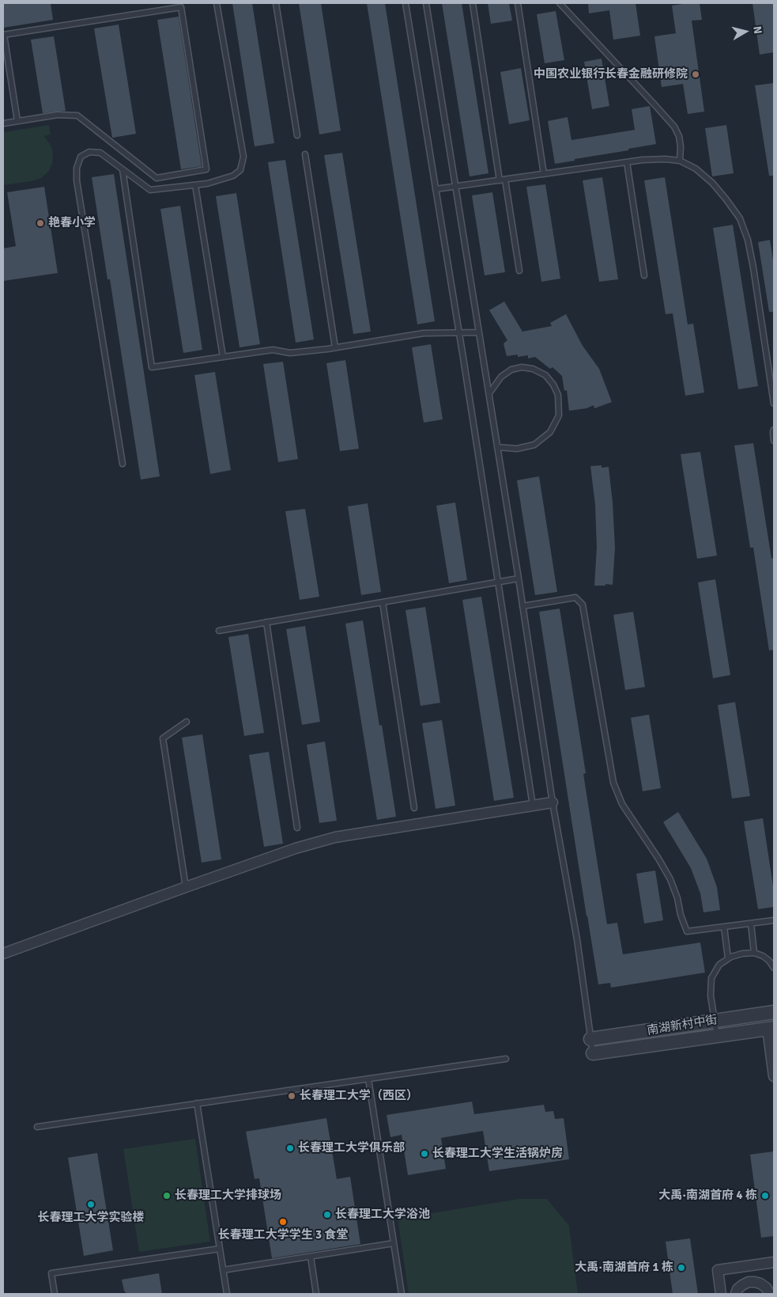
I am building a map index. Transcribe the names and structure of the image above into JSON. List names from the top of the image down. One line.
{"streets":{"street":["南湖新村中街"]},"places":["中国农业银行长春金融研修院","艳春小学","长春理工大学（西区）","长春理工大学俱乐部","长春理工大学生活锅炉房","长春理工大学排球场","大禹·南湖首府 4 栋","长春理工大学实验楼","长春理工大学浴池","长春理工大学学生 3 食堂","大禹·南湖首府 1 栋"],"north":"right"}
